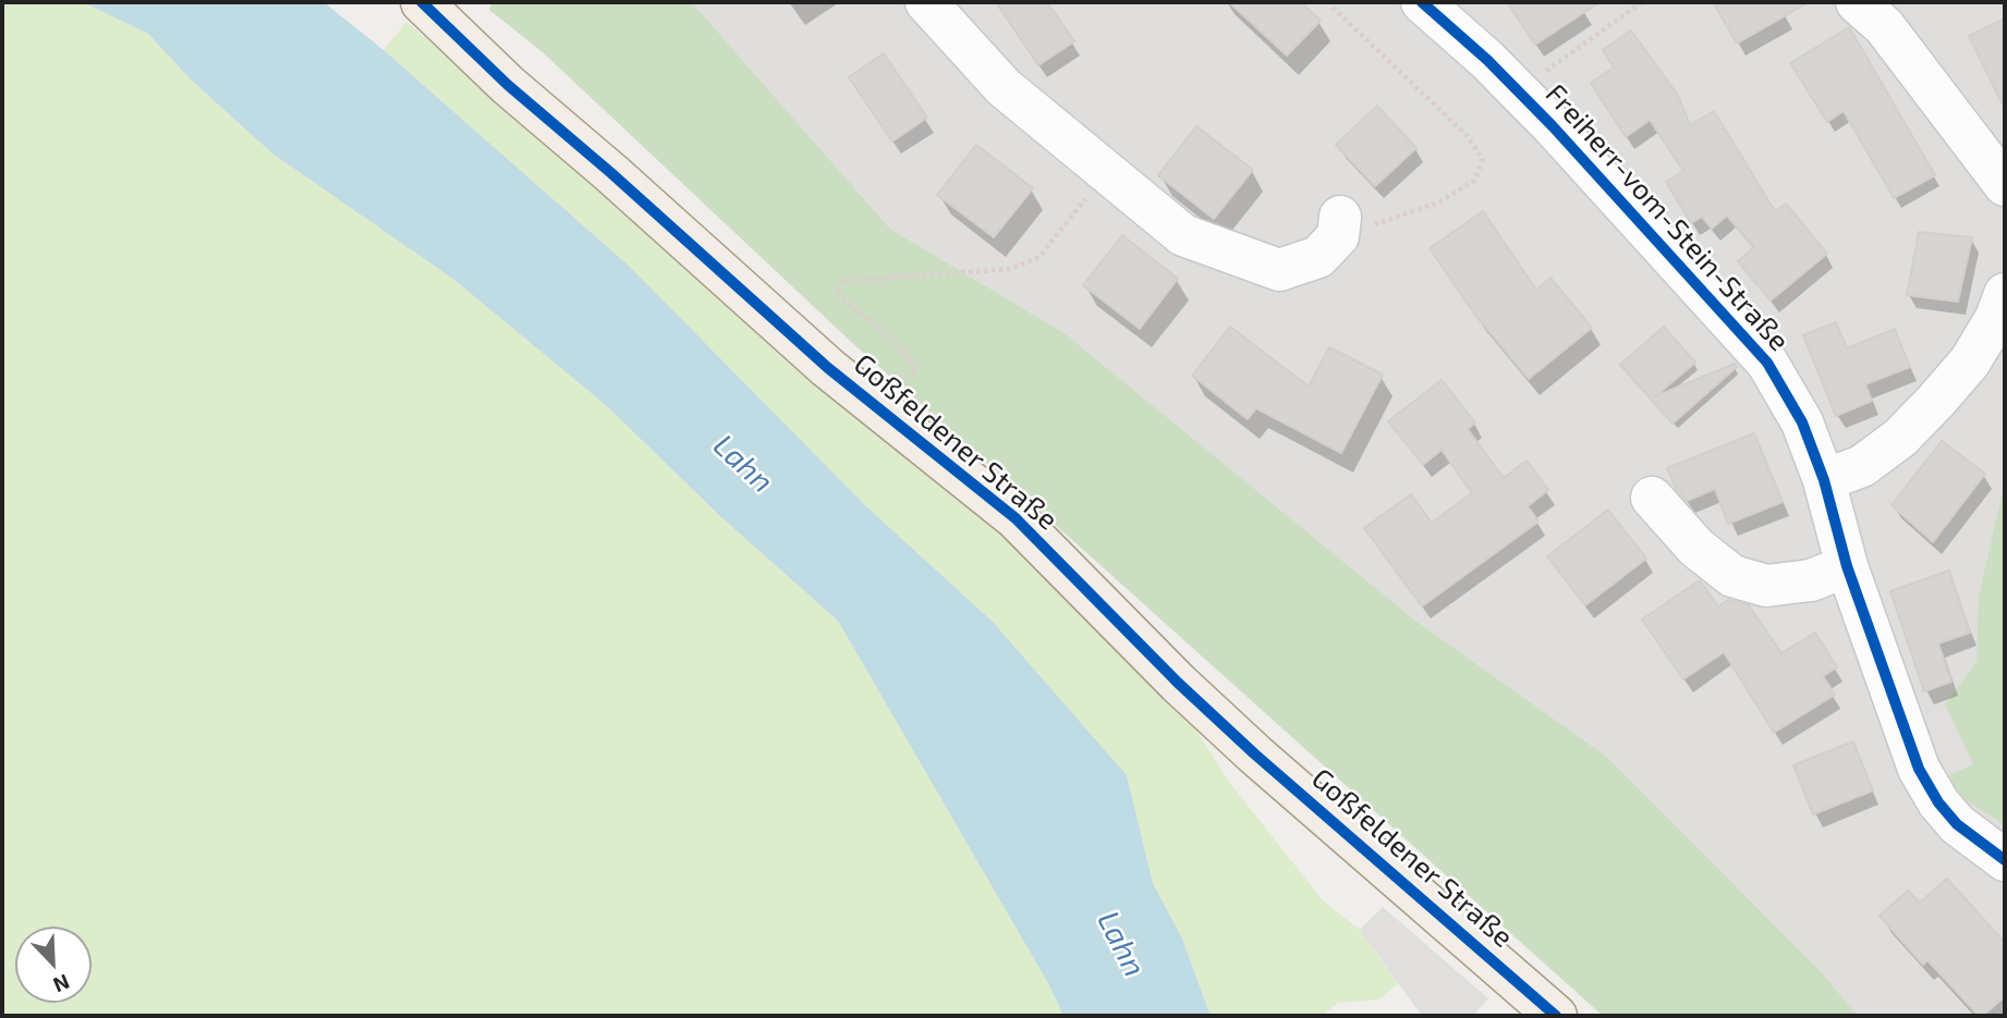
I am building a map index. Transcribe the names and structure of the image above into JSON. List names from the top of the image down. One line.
{"streets":{"main road":["Goßfeldener Straße"],"street":["Freiherr-vom-Stein-Straße"]},"water":["Lahn"],"north":"bottom right"}
